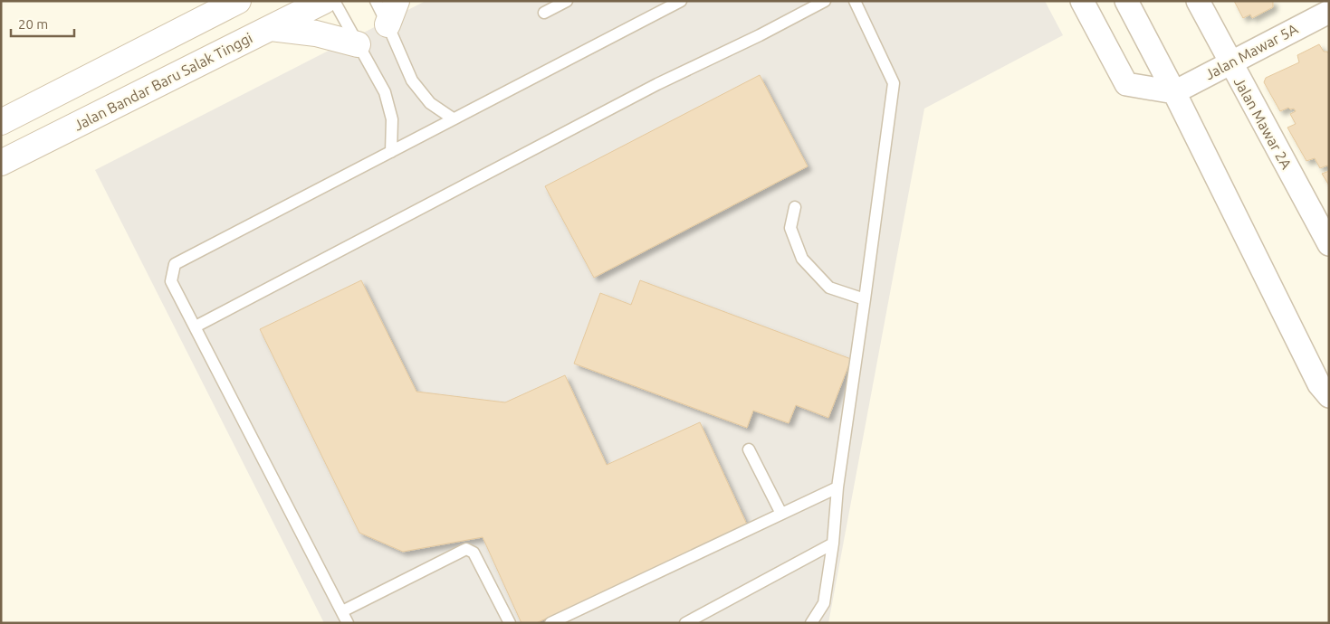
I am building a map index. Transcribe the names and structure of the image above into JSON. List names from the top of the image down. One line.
{"streets":{"main road":["Jalan Bandar Baru Salak Tinggi"],"street":["Jalan Mawar 5A","Jalan Mawar 2A"]},"crossings":[["Jalan Mawar 5A","Jalan Mawar 2A"]],"scale_bar":"20 m"}
